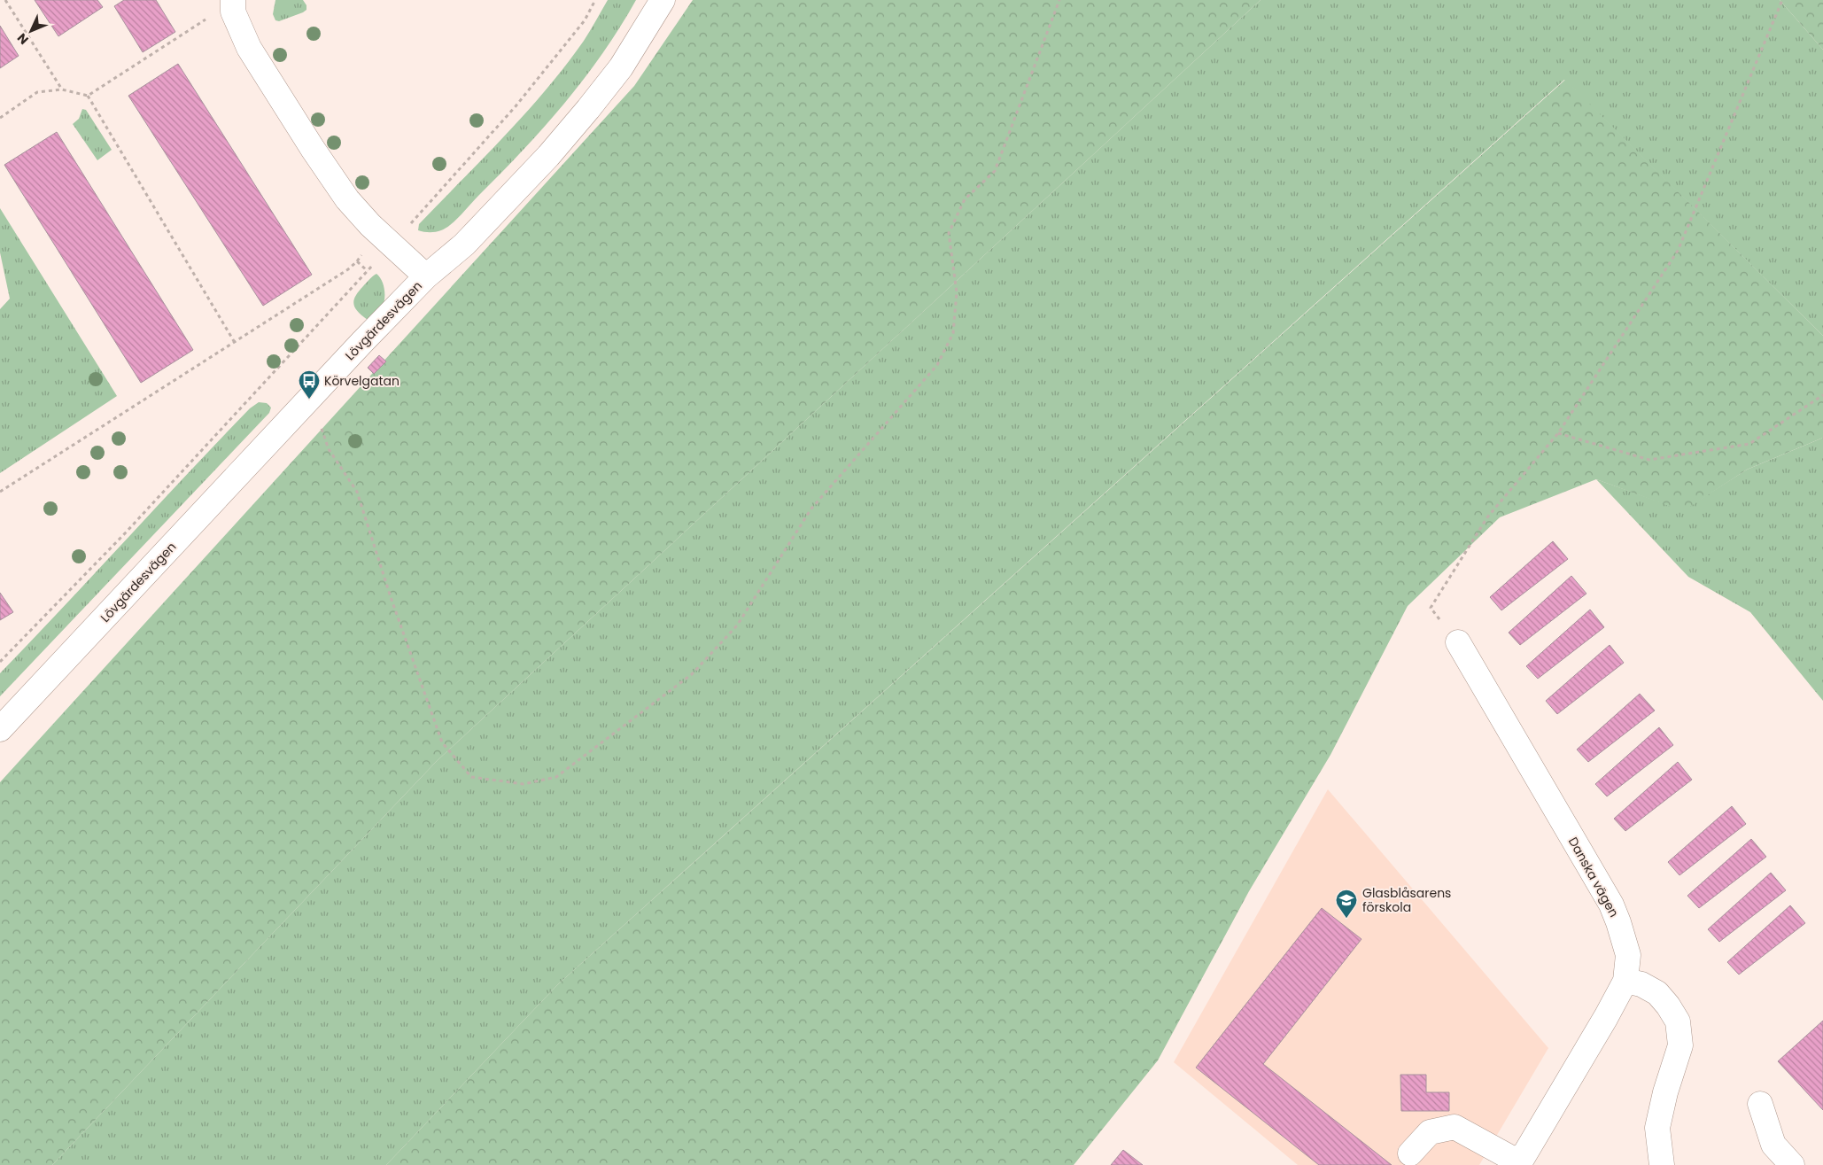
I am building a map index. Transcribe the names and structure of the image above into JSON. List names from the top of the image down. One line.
{"streets":{"street":["Lövgärdesvägen","Danska vägen"]},"places":{"bus stop":["Körvelgatan"],"school or university":["Glasblåsarens förskola"]},"north":"bottom left"}
